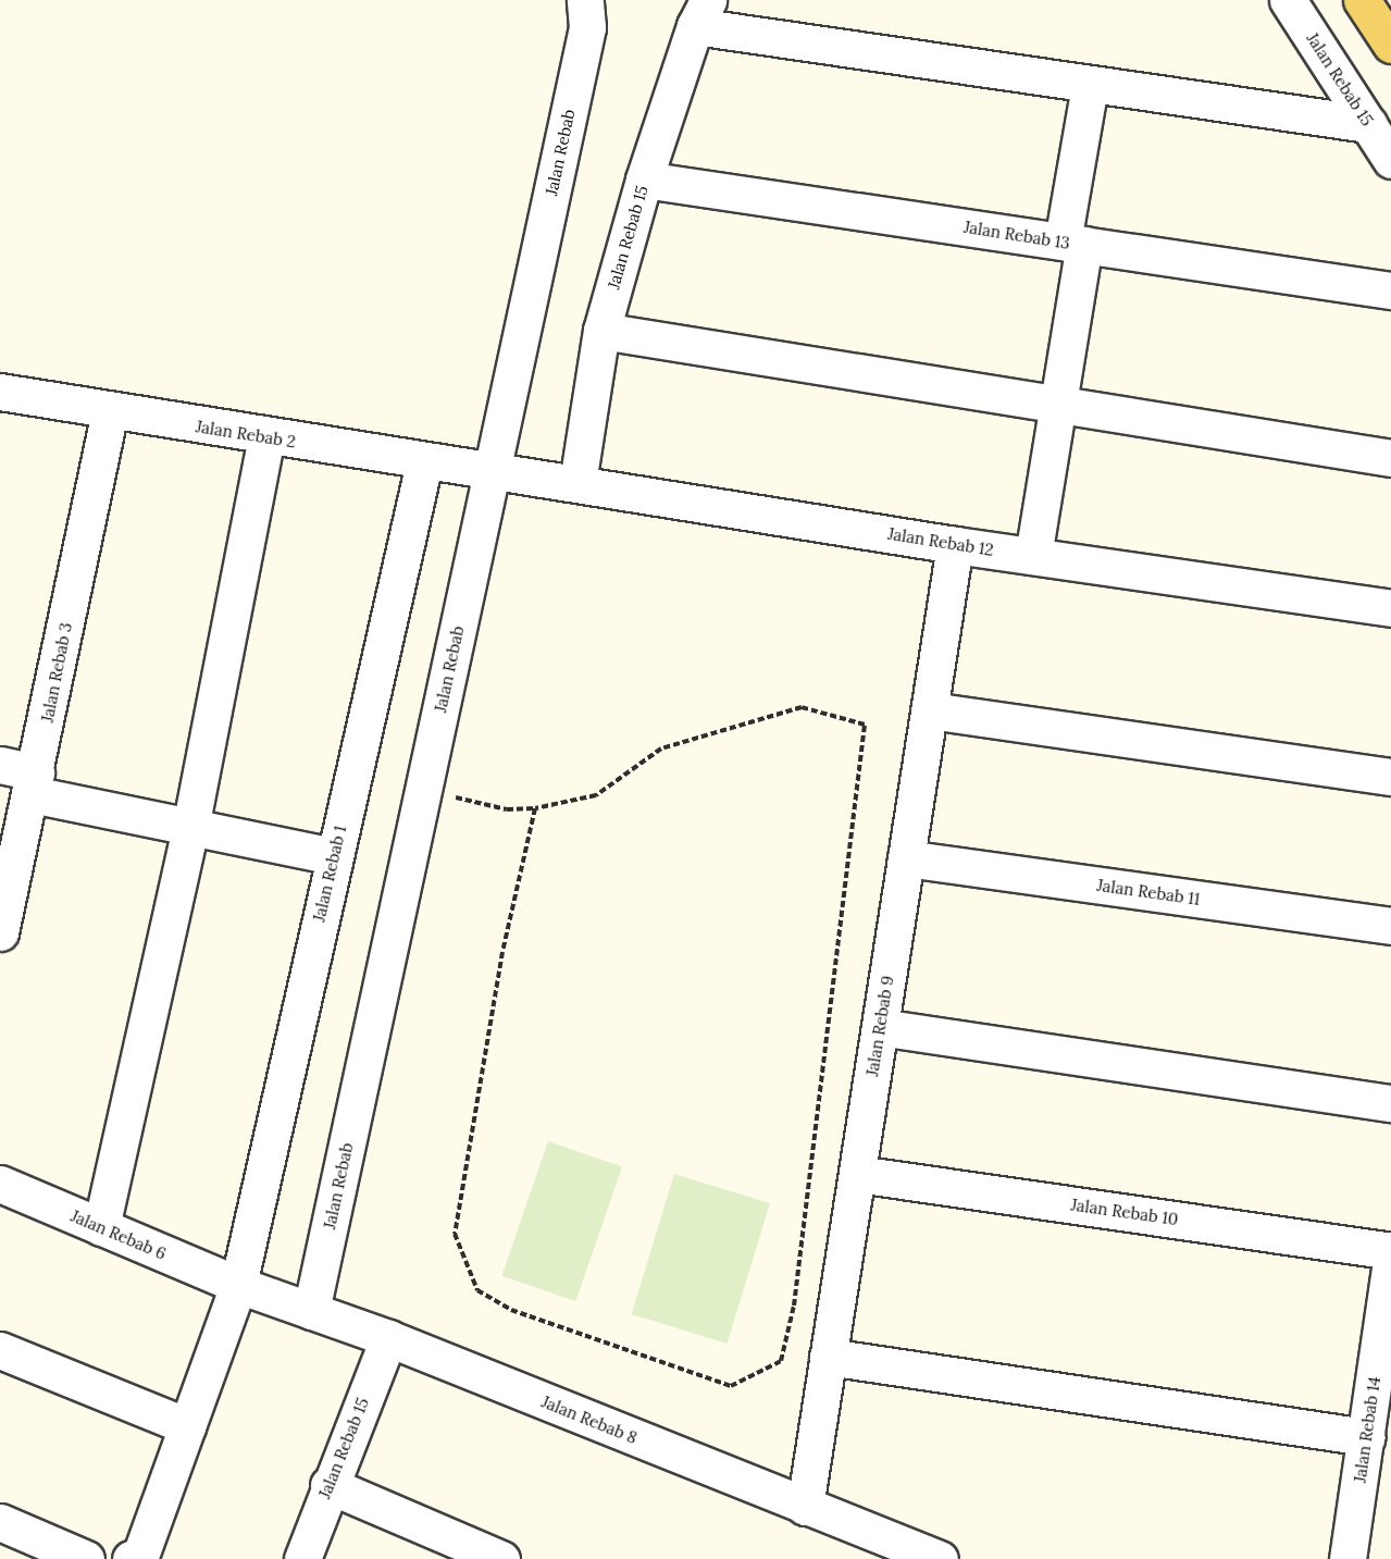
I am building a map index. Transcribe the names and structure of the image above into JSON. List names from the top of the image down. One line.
{"streets":{"street":["Jalan Rebab 15","Jalan Rebab","Jalan Rebab 13","Jalan Rebab 2","Jalan Rebab 12","Jalan Rebab 3","Jalan Rebab 1","Jalan Rebab 11","Jalan Rebab 9","Jalan Rebab 10","Jalan Rebab 6","Jalan Rebab 8","Jalan Rebab 14"]},"crossings":[["Jalan Rebab 15","Jalan Rebab 13"],["Jalan Rebab 15","Jalan Rebab 12"],["Jalan Rebab 15","Jalan Rebab 8"],["Jalan Rebab","Jalan Rebab 2"],["Jalan Rebab","Jalan Rebab 12"],["Jalan Rebab","Jalan Rebab 8"],["Jalan Rebab 2","Jalan Rebab 12"],["Jalan Rebab 2","Jalan Rebab 3"],["Jalan Rebab 2","Jalan Rebab 1"],["Jalan Rebab 12","Jalan Rebab 9"],["Jalan Rebab 1","Jalan Rebab 6"],["Jalan Rebab 1","Jalan Rebab 8"],["Jalan Rebab 11","Jalan Rebab 9"],["Jalan Rebab 9","Jalan Rebab 10"],["Jalan Rebab 9","Jalan Rebab 8"],["Jalan Rebab 6","Jalan Rebab 8"]]}
